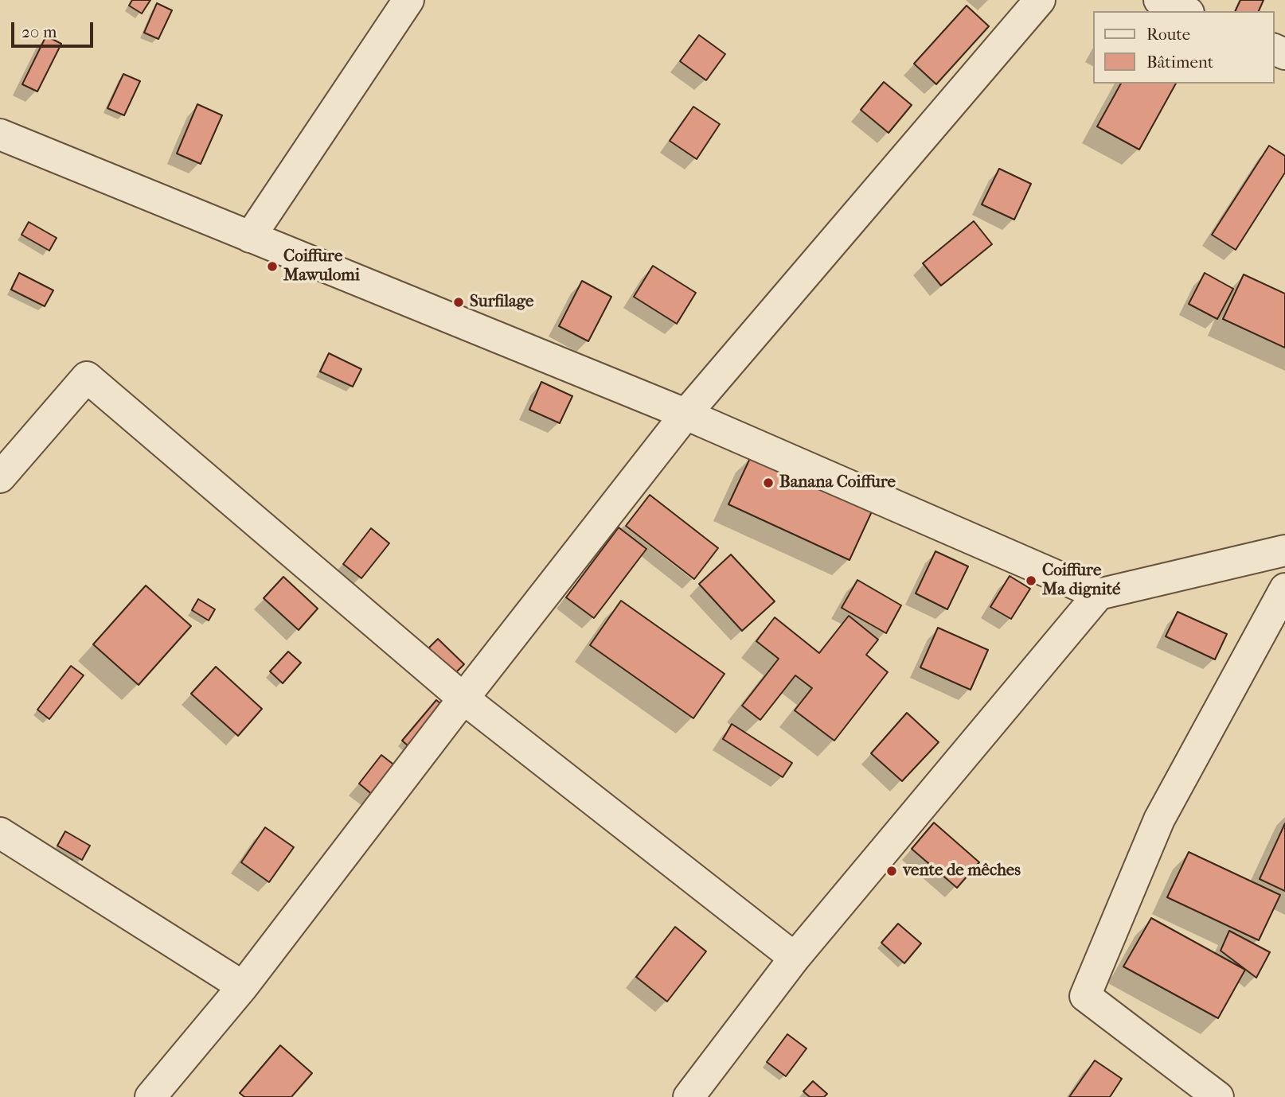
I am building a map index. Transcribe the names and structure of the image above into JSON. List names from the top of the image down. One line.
{"places":["Coiffure Mawulomi","Surfilage","Banana Coiffure","Coiffure Ma dignité","vente de mêches"],"legend":["Route","Bâtiment"],"scale_bar":"20 m"}
